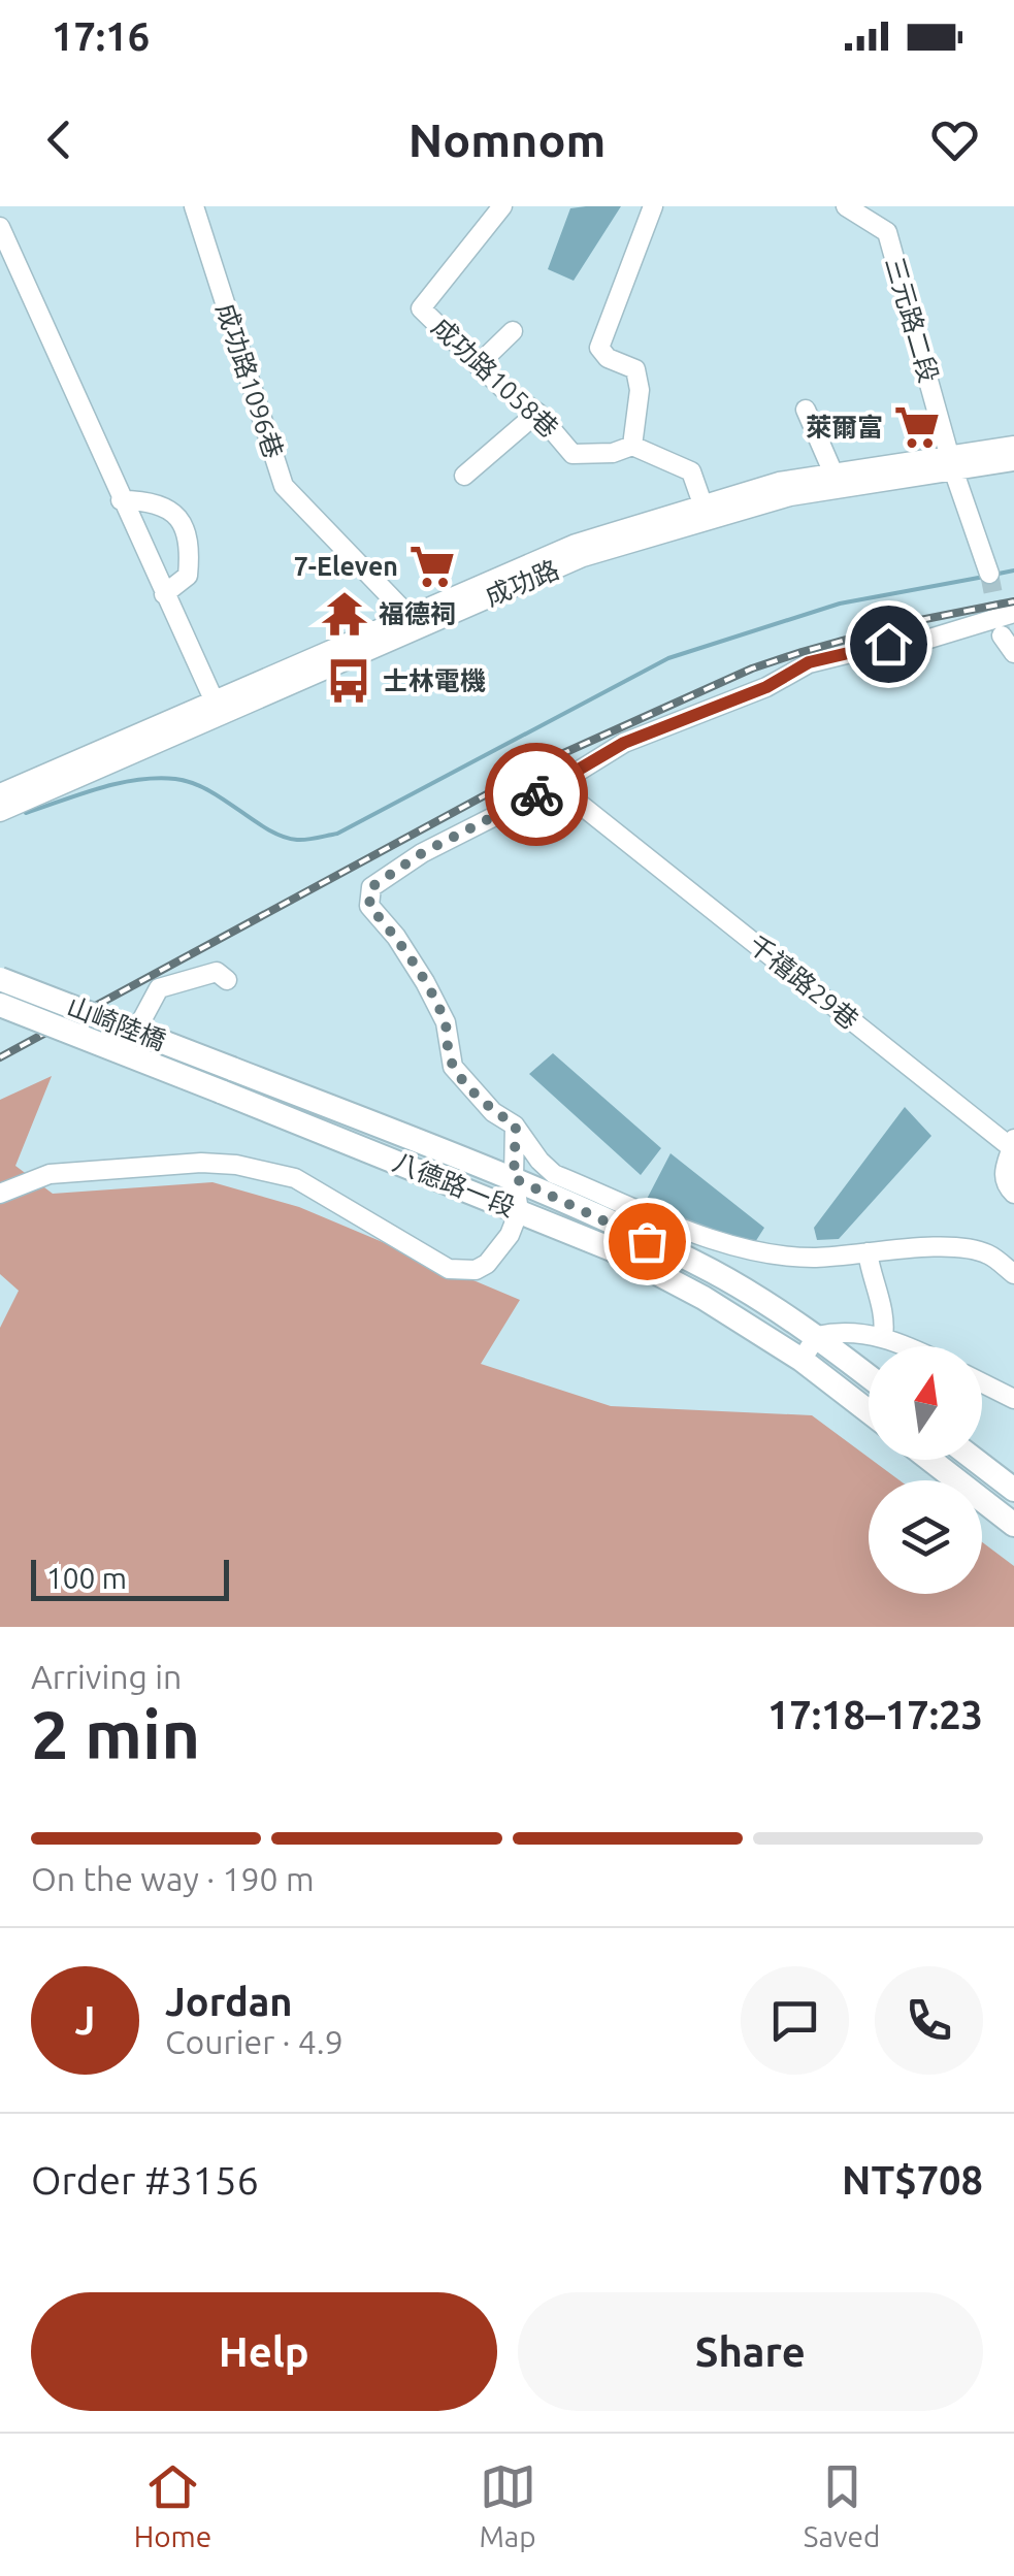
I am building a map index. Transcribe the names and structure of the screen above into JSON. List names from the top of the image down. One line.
{"streets":{"main road":["山崎陸橋","八德路一段"],"street":["三元路二段","成功路1058巷","成功路1096巷","成功路","千禧路29巷"]},"crossings":[["三元路二段","成功路"],["成功路1096巷","成功路"],["山崎陸橋","八德路一段"]],"places":{"supermarket":["萊爾富","7-Eleven"],"temple":["福德祠"],"bus stop":["士林電機"]},"scale_bar":"100 m","north":"top","page":{"status":"17:16","header":"Nomnom","scale":"100 m","heading":["2 min","Arriving in","17:18–17:23"],"panel":["Jordan","Courier · 4.9","Order #3156","NT$708"],"bar":"On the way · 190 m","round":"J","buttons":["Help","Share"],"tabs":["Home","Map","Saved"]}}
